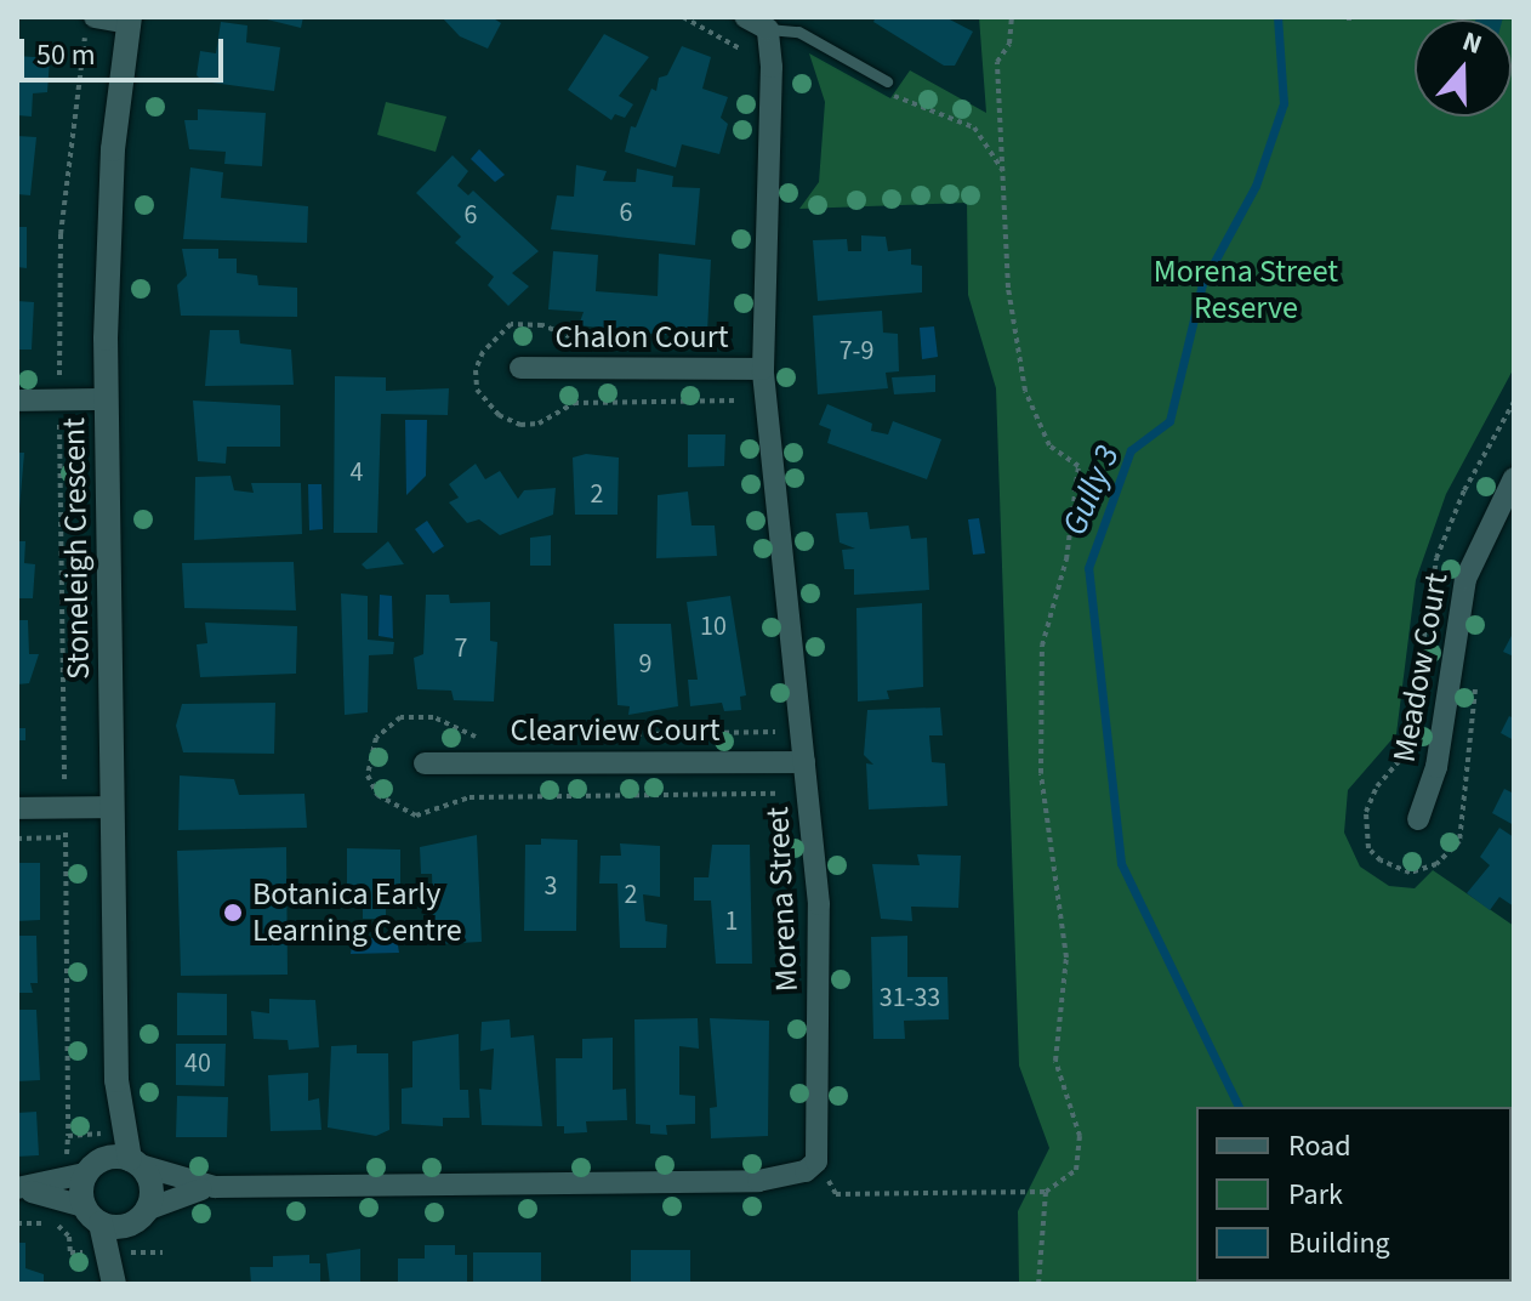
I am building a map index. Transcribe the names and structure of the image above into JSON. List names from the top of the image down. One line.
{"streets":{"street":["Chalon Court","Stoneleigh Crescent","Meadow Court","Clearview Court","Morena Street"]},"crossings":[["Chalon Court","Morena Street"],["Clearview Court","Morena Street"]],"water":["Gully 3"],"parks":["Morena Street Reserve"],"places":["Botanica Early Learning Centre"],"house_numbers":["6","6","7-9","4","2","10","7","9","3","2","1","31-33","40"],"legend":["Road","Park","Building"],"scale_bar":"50 m","north":"top"}
